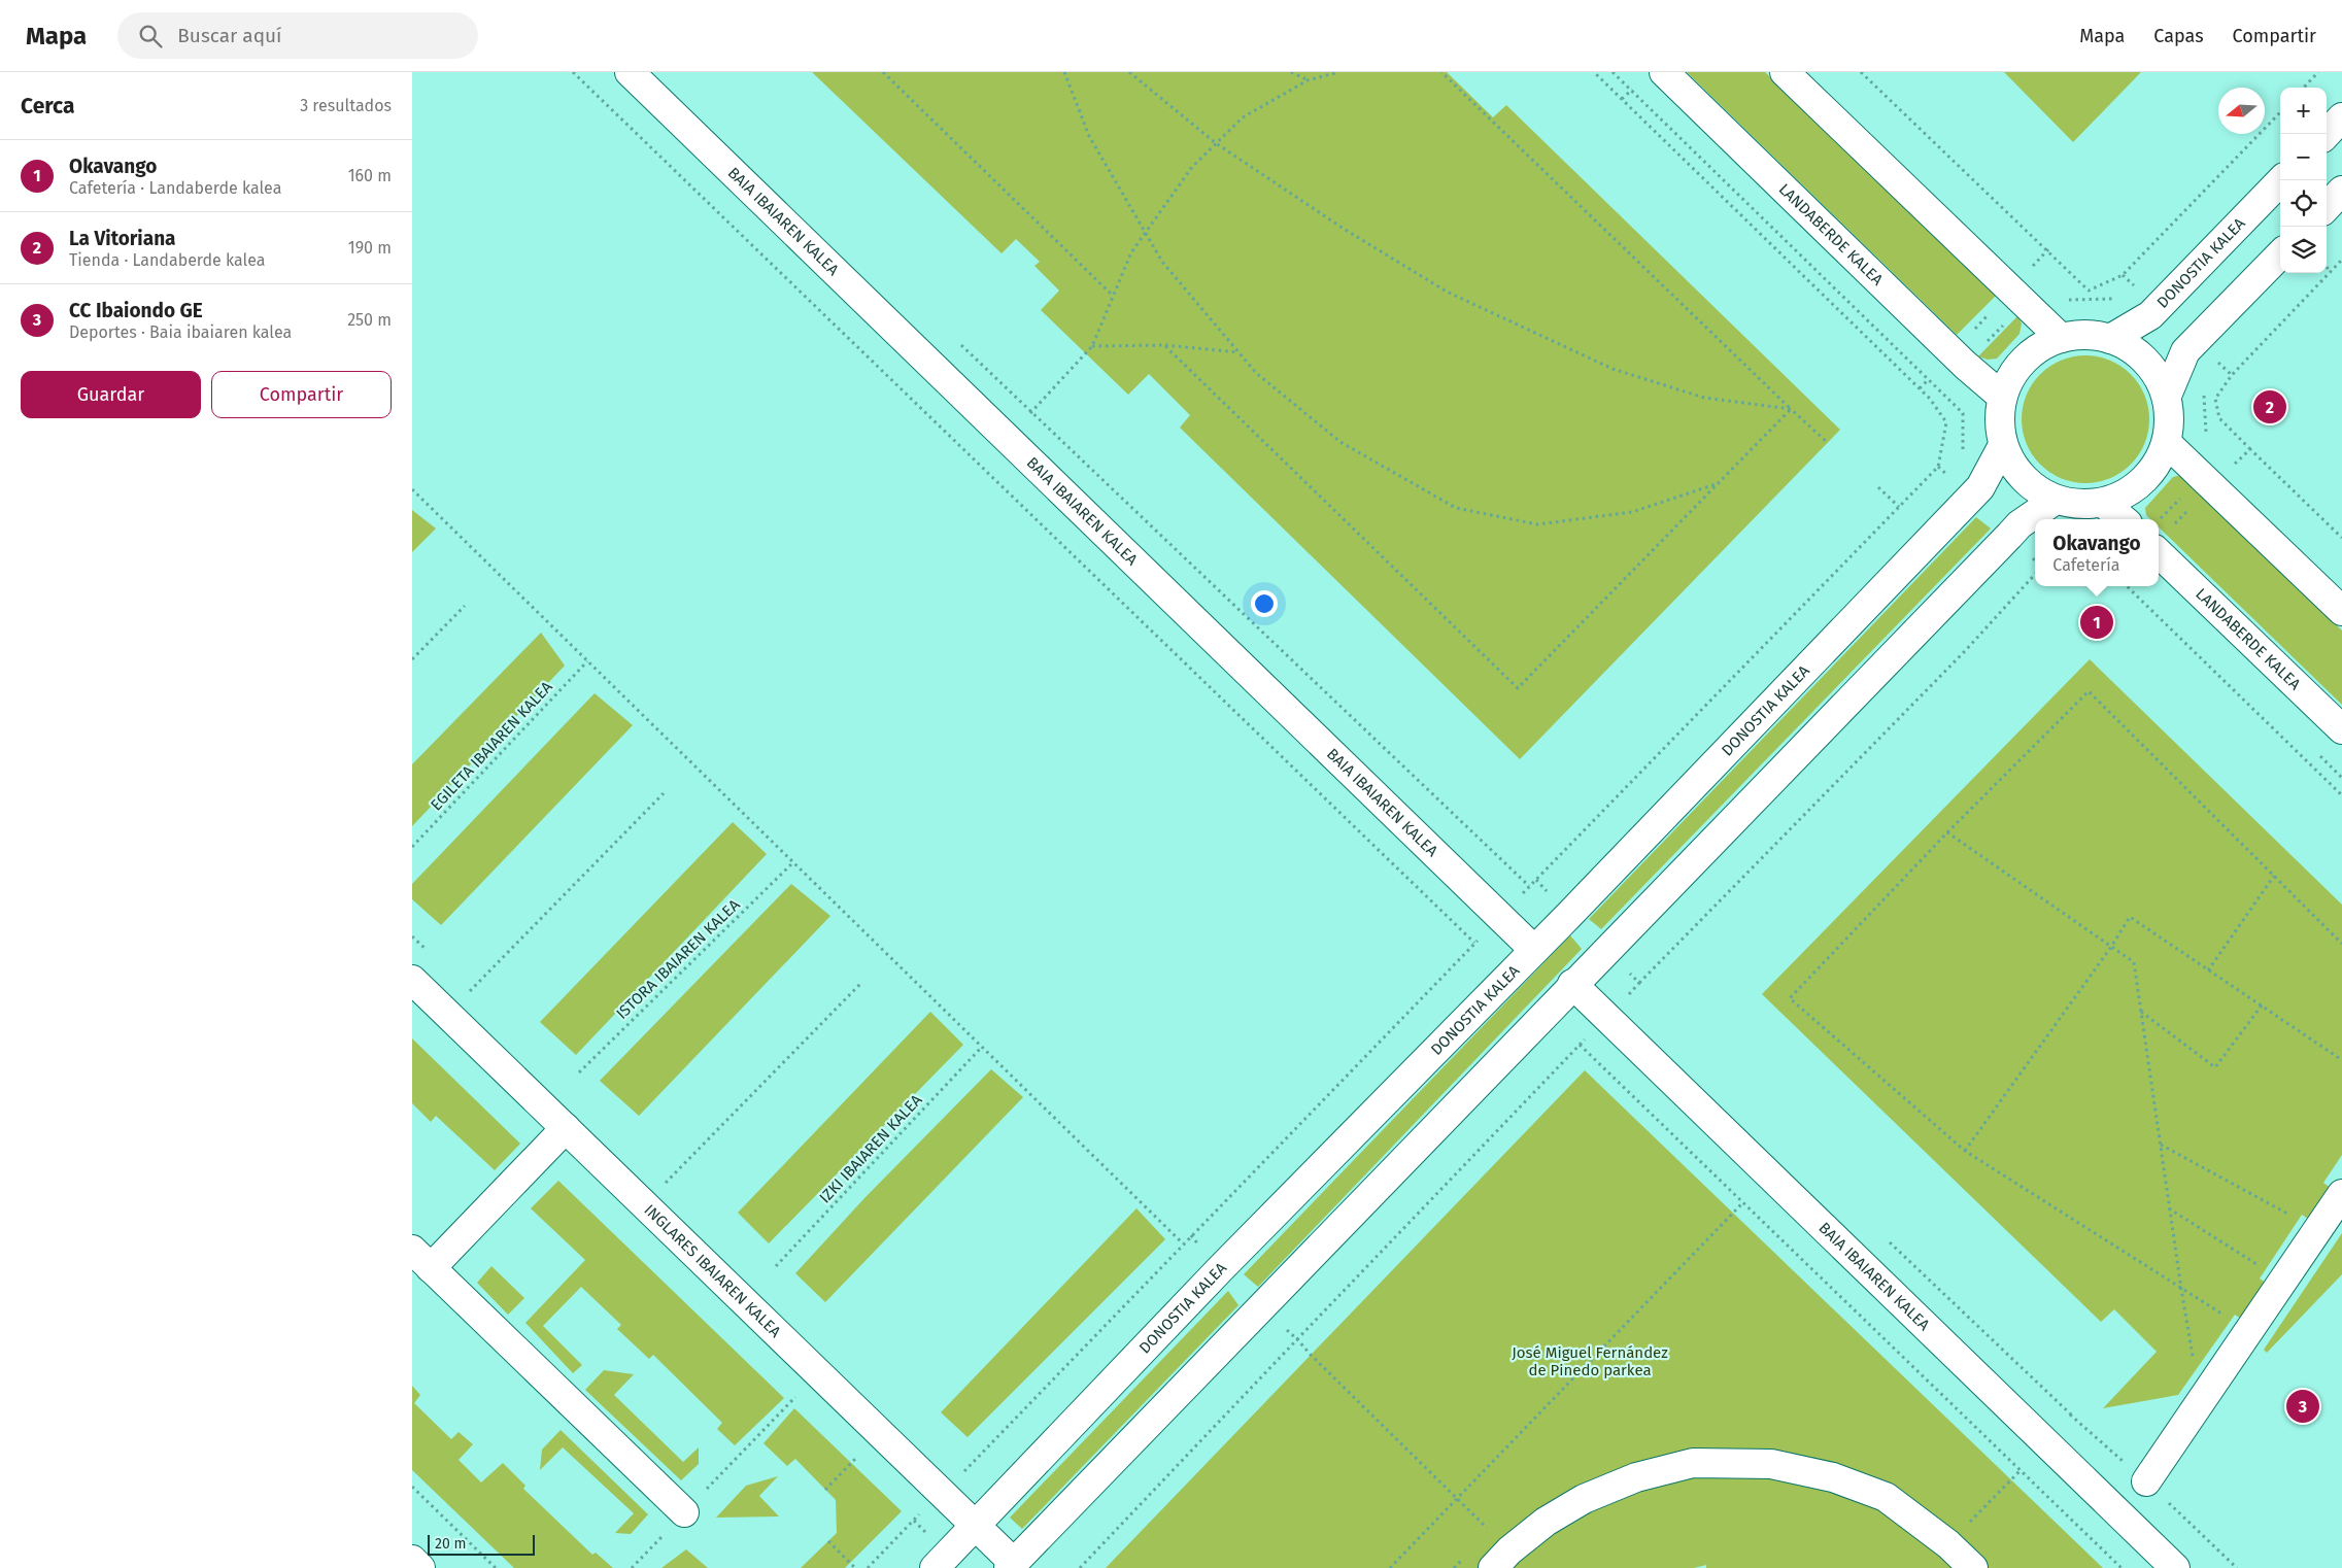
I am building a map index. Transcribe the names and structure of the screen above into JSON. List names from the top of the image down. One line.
{"streets":{"street":["BAIA IBAIAREN KALEA","LANDABERDE KALEA","DONOSTIA KALEA","INGLARES IBAIAREN KALEA"],"path":["EGILETA IBAIAREN KALEA","ISTORA IBAIAREN KALEA","IZKI IBAIAREN KALEA"]},"crossings":[["BAIA IBAIAREN KALEA","DONOSTIA KALEA"],["LANDABERDE KALEA","DONOSTIA KALEA"],["DONOSTIA KALEA","INGLARES IBAIAREN KALEA"]],"parks":["José Miguel Fernández de Pinedo parkea"],"scale_bar":"20 m","north":"left","page":{"header":"Mapa","search":"Buscar aquí","nav":["Mapa","Capas","Compartir"],"heading":["Cerca","3 resultados"],"map_buttons":["+","−"],"list":[{"mark":"1","name":"Okavango","note":"Cafetería · Landaberde kalea","value":"160 m"},{"mark":"2","name":"La Vitoriana","note":"Tienda · Landaberde kalea","value":"190 m"},{"mark":"3","name":"CC Ibaiondo GE","note":"Deportes · Baia ibaiaren kalea","value":"250 m"}],"buttons":["Guardar","Compartir"],"pins":["2","1","3"],"popup":["Okavango","Cafetería"],"scale":"20 m"}}
